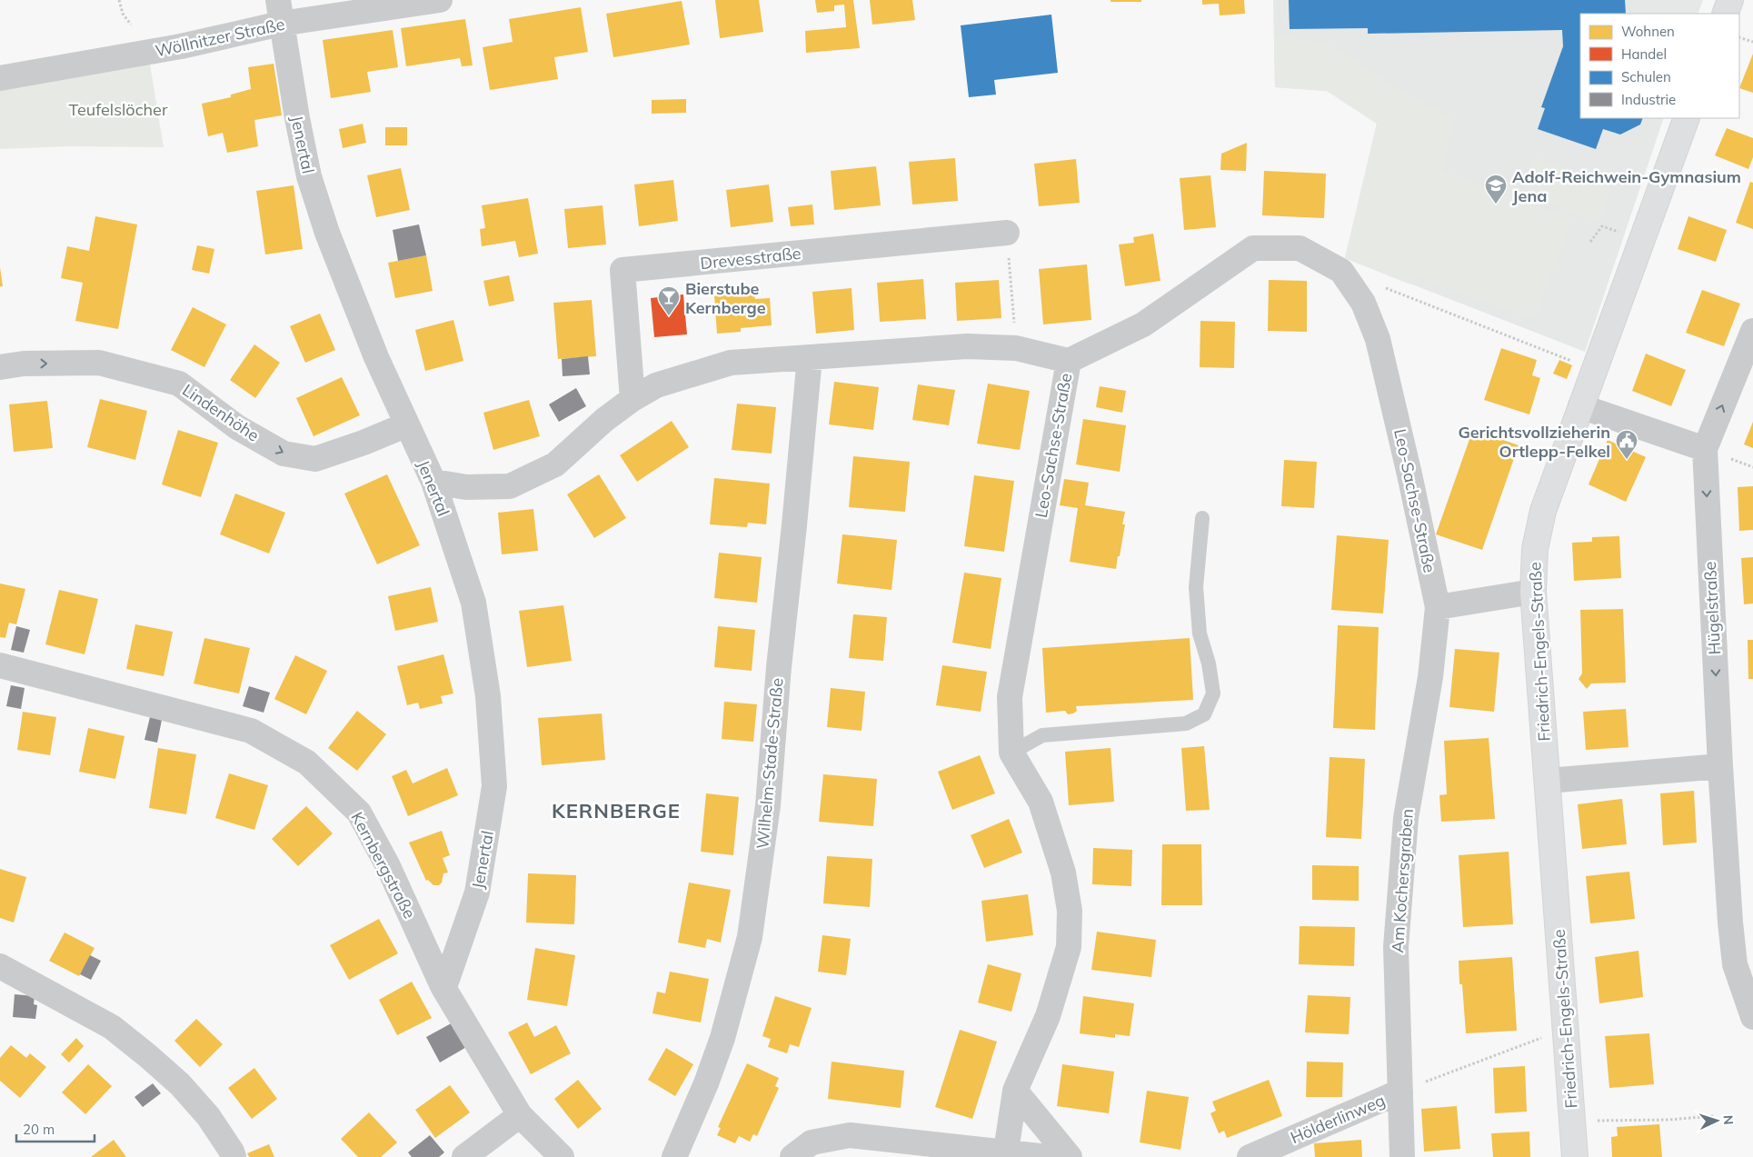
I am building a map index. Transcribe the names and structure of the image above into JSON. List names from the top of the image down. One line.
{"streets":{"street":["Wöllnitzer Straße","Jenertal","Drevesstraße","Lindenhöhe","Leo-Sachse-Straße","Hügelstraße","Friedrich-Engels-Straße","Wilhelm-Stade-Straße","Kernbergstraße","Am Kochersgraben","Hölderlinweg"]},"crossings":[["Wöllnitzer Straße","Jenertal"],["Jenertal","Lindenhöhe"],["Jenertal","Kernbergstraße"],["Leo-Sachse-Straße","Am Kochersgraben"],["Am Kochersgraben","Hölderlinweg"]],"one_way":["Lindenhöhe"],"districts":["KERNBERGE"],"parks":["Teufelslöcher"],"places":{"school or university":["Adolf-Reichwein-Gymnasium Jena"],"bar":["Bierstube Kernberge"],"public building":["Gerichtsvollzieherin Ortlepp-Felkel"]},"legend":["Wohnen","Handel","Schulen","Industrie"],"scale_bar":"20 m","north":"right"}
